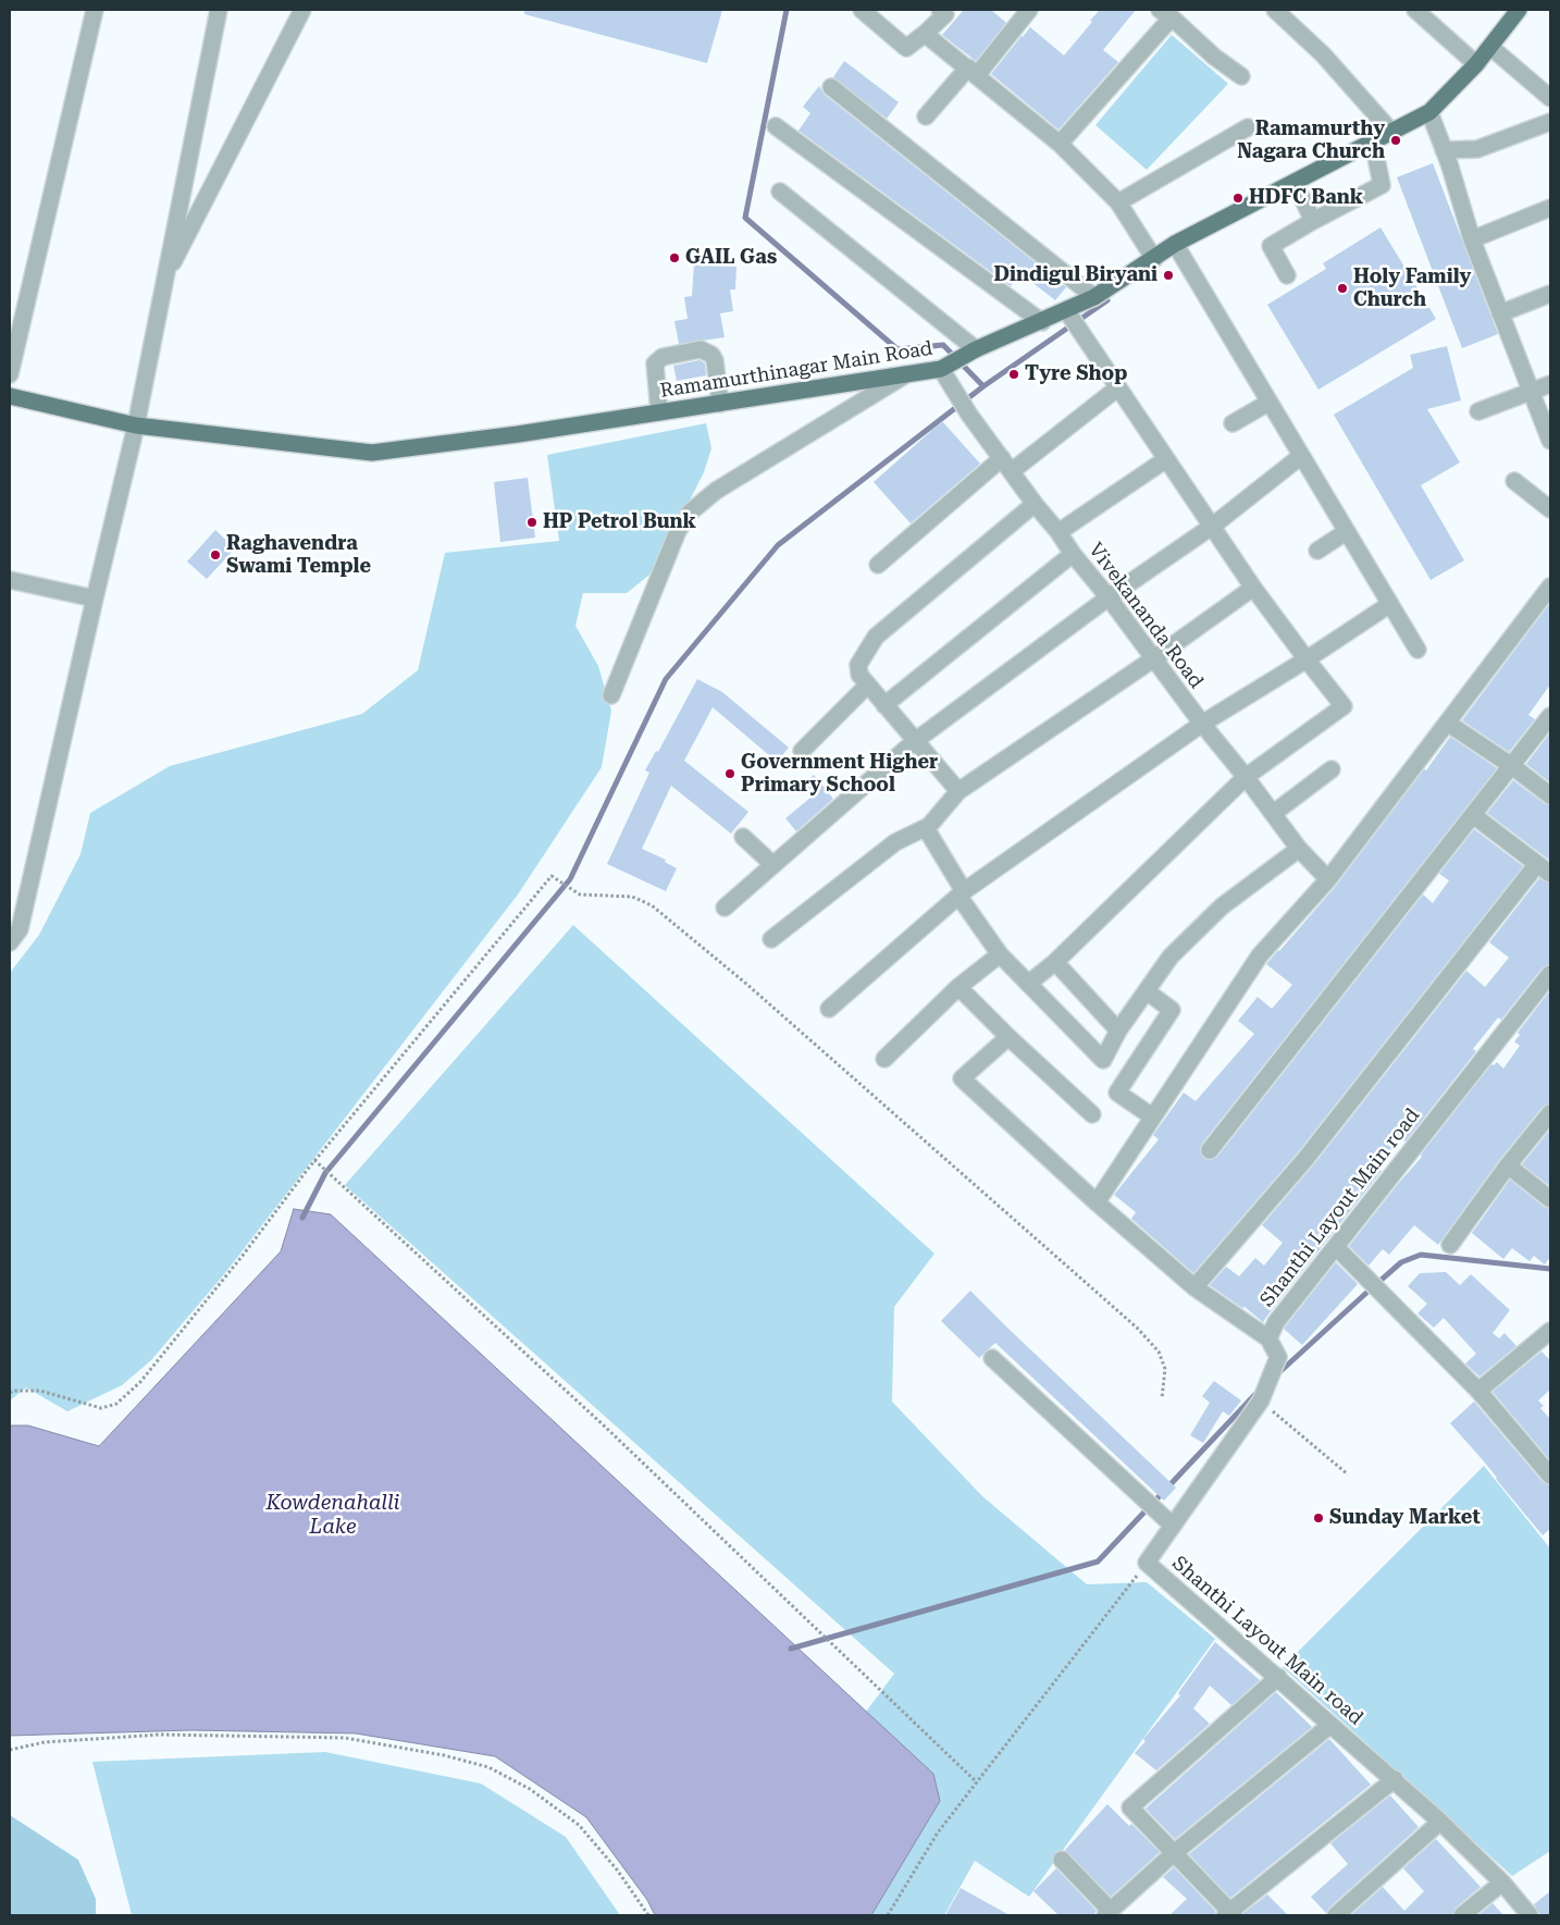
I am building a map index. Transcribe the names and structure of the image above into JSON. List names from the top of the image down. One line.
{"streets":{"main road":["Ramamurthinagar Main Road"],"street":["Vivekananda Road","Shanthi Layout Main road"]},"crossings":[["Ramamurthinagar Main Road","Vivekananda Road"]],"water":["Kowdenahalli Lake"],"places":["Ramamurthy Nagara Church","HDFC Bank","GAIL Gas","Dindigul Biryani","Holy Family Church","Tyre Shop","HP Petrol Bunk","Raghavendra Swami Temple","Government Higher Primary School","Sunday Market"]}
